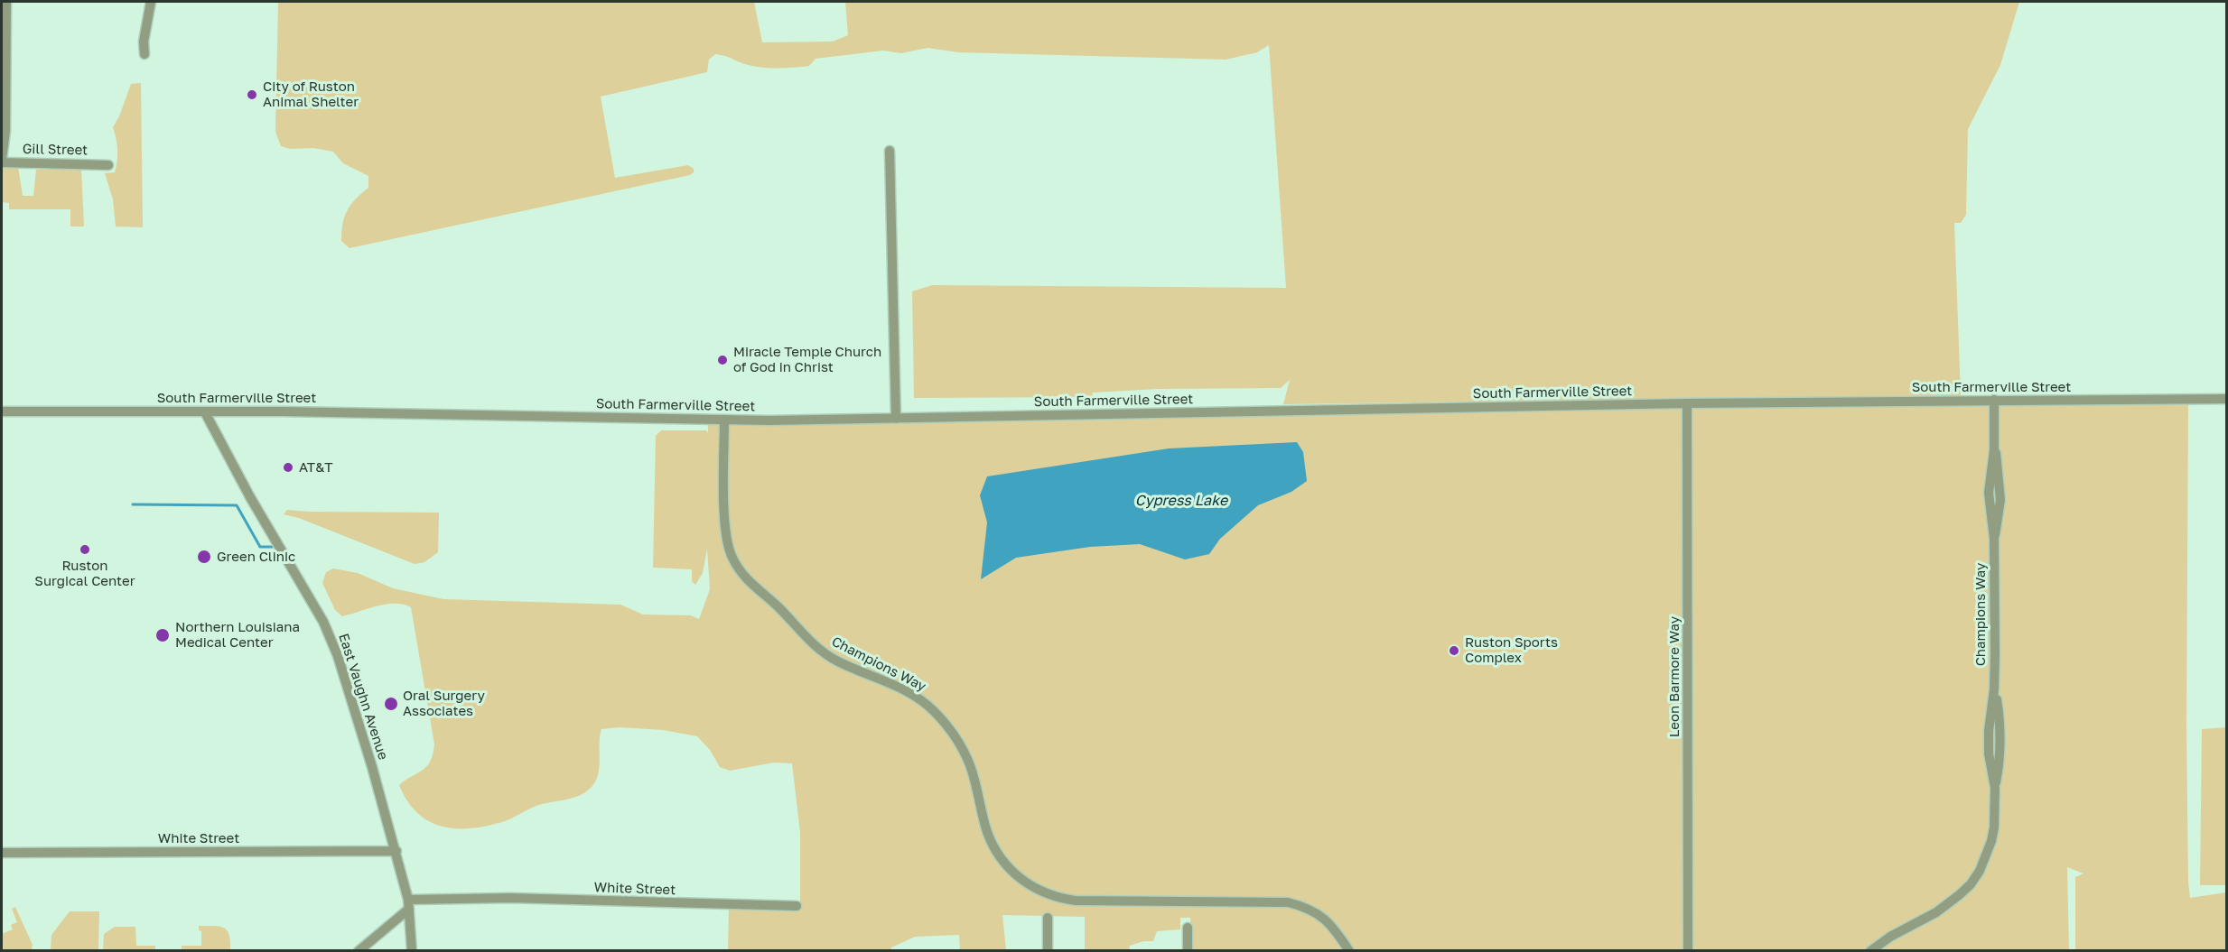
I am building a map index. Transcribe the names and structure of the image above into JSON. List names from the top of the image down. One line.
{"streets":{"street":["Gill Street","South Farmerville Street","Champions Way","Leon Barmore Way","East Vaughn Avenue","White Street"]},"crossings":[["South Farmerville Street","Champions Way"],["South Farmerville Street","Leon Barmore Way"],["South Farmerville Street","East Vaughn Avenue"],["East Vaughn Avenue","White Street"]],"water":["Cypress Lake"],"places":["City of Ruston Animal Shelter","Miracle Temple Church of God in Christ","AT&T","Ruston Surgical Center","Green Clinic","Northern Louisiana Medical Center","Ruston Sports Complex","Oral Surgery Associates"]}
